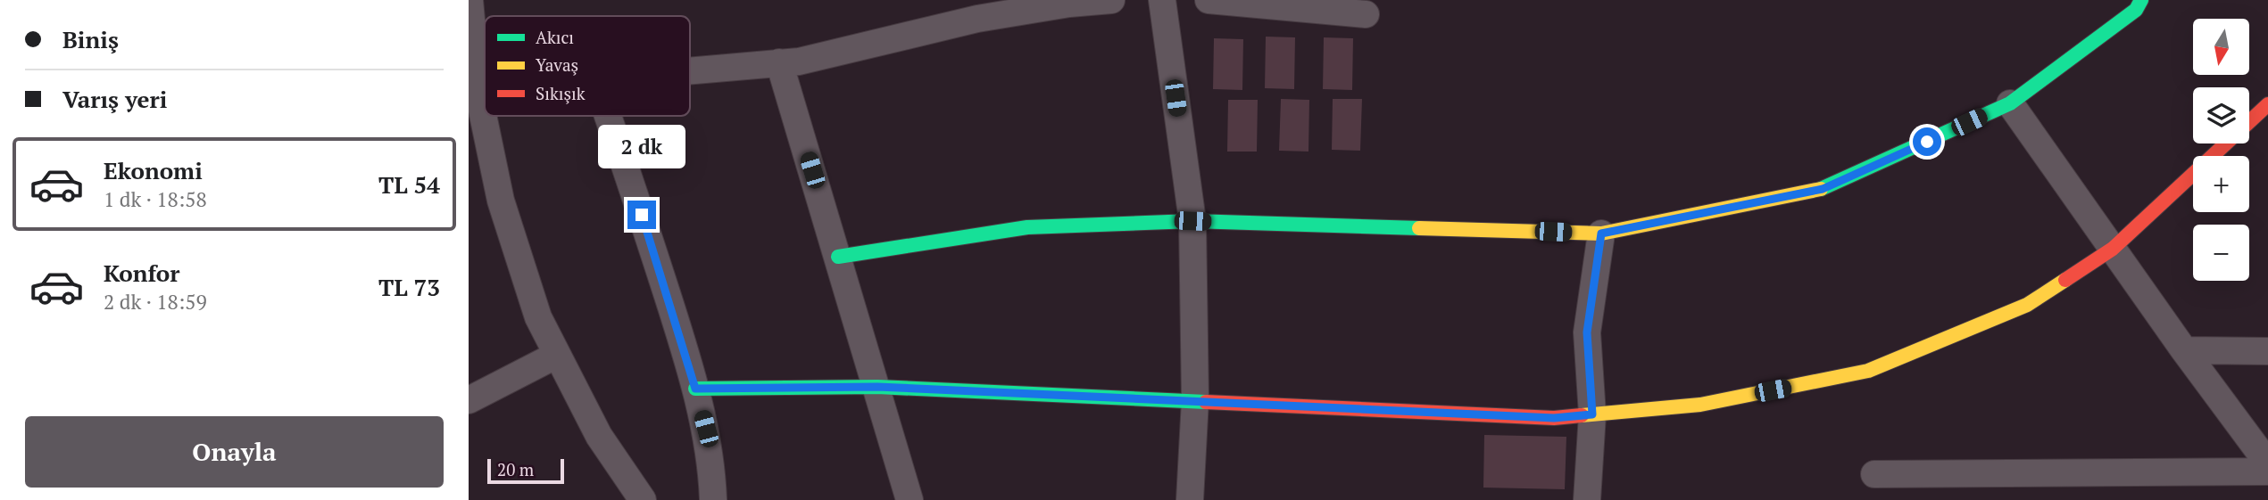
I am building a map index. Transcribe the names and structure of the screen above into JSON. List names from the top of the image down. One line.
{"legend":["Akıcı","Yavaş","Sıkışık"],"scale_bar":"20 m","north":"bottom","page":{"banner":["Biniş","Varış yeri"],"map_buttons":["+","−"],"bubble":"2 dk","list":[{"name":"Ekonomi","note":"1 dk · 18:58","value":"TL 54"},{"name":"Konfor","note":"2 dk · 18:59","value":"TL 73"}],"buttons":"Onayla","scale":"20 m"}}
